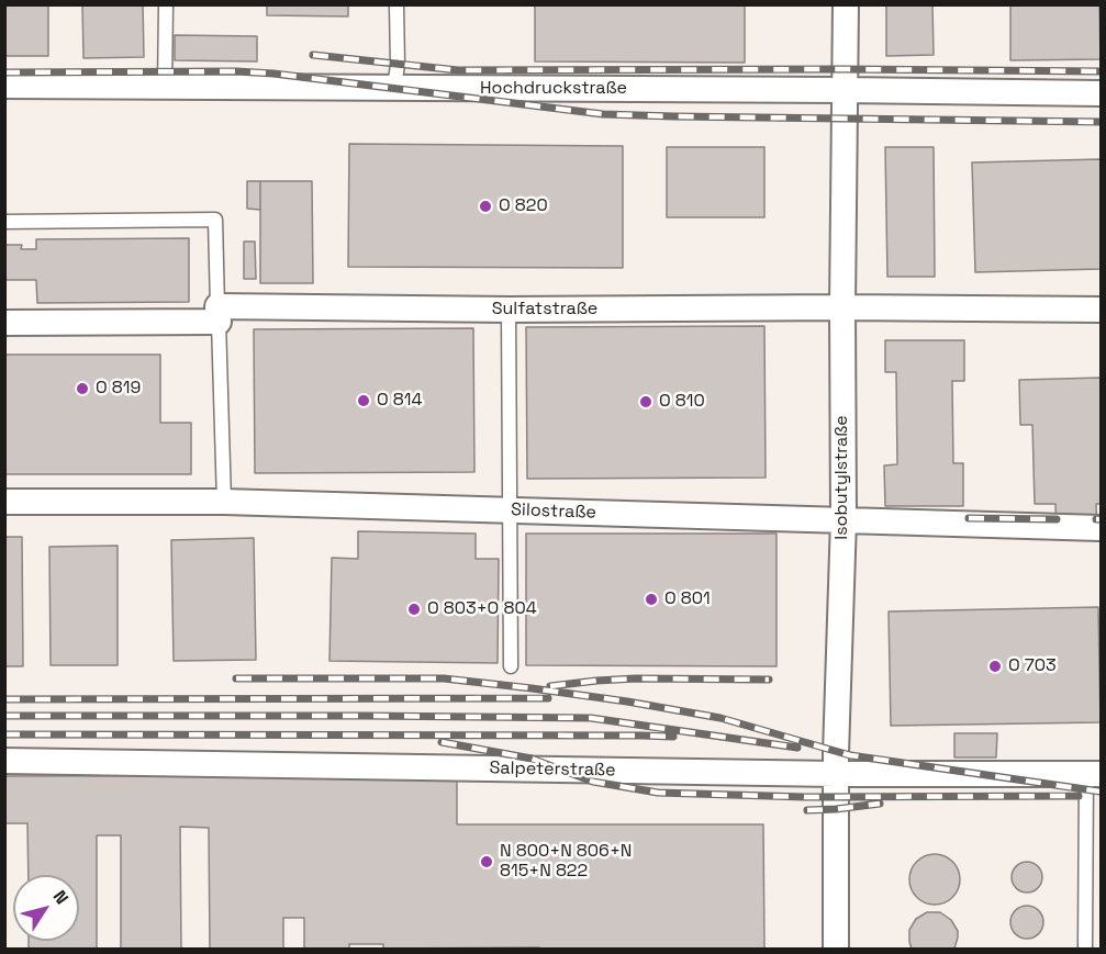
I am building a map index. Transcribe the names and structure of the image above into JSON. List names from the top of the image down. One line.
{"streets":{"street":["Hochdruckstraße","Sulfatstraße","Isobutylstraße","Silostraße","Salpeterstraße"]},"crossings":[["Hochdruckstraße","Isobutylstraße"],["Sulfatstraße","Isobutylstraße"],["Isobutylstraße","Silostraße"],["Isobutylstraße","Salpeterstraße"]],"places":["O 820","O 819","O 814","O 810","O 801","O 803+O 804","O 703","N 800+N 806+N 815+N 822"],"north":"top right"}
